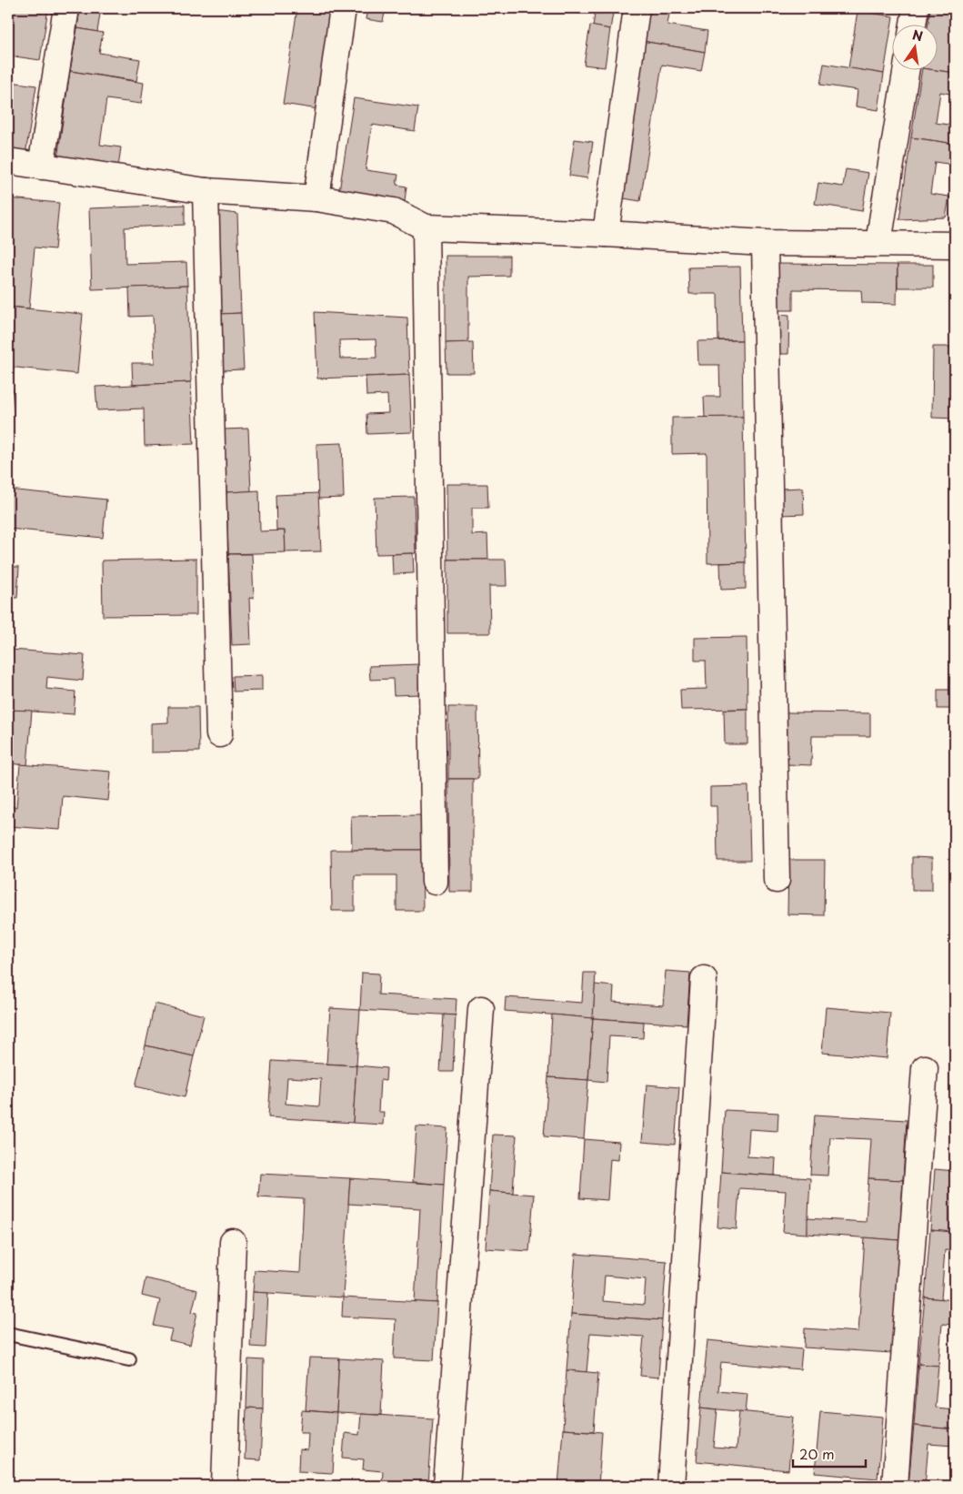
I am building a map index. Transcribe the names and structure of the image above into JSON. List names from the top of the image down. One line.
{"scale_bar":"20 m","north":"top"}
